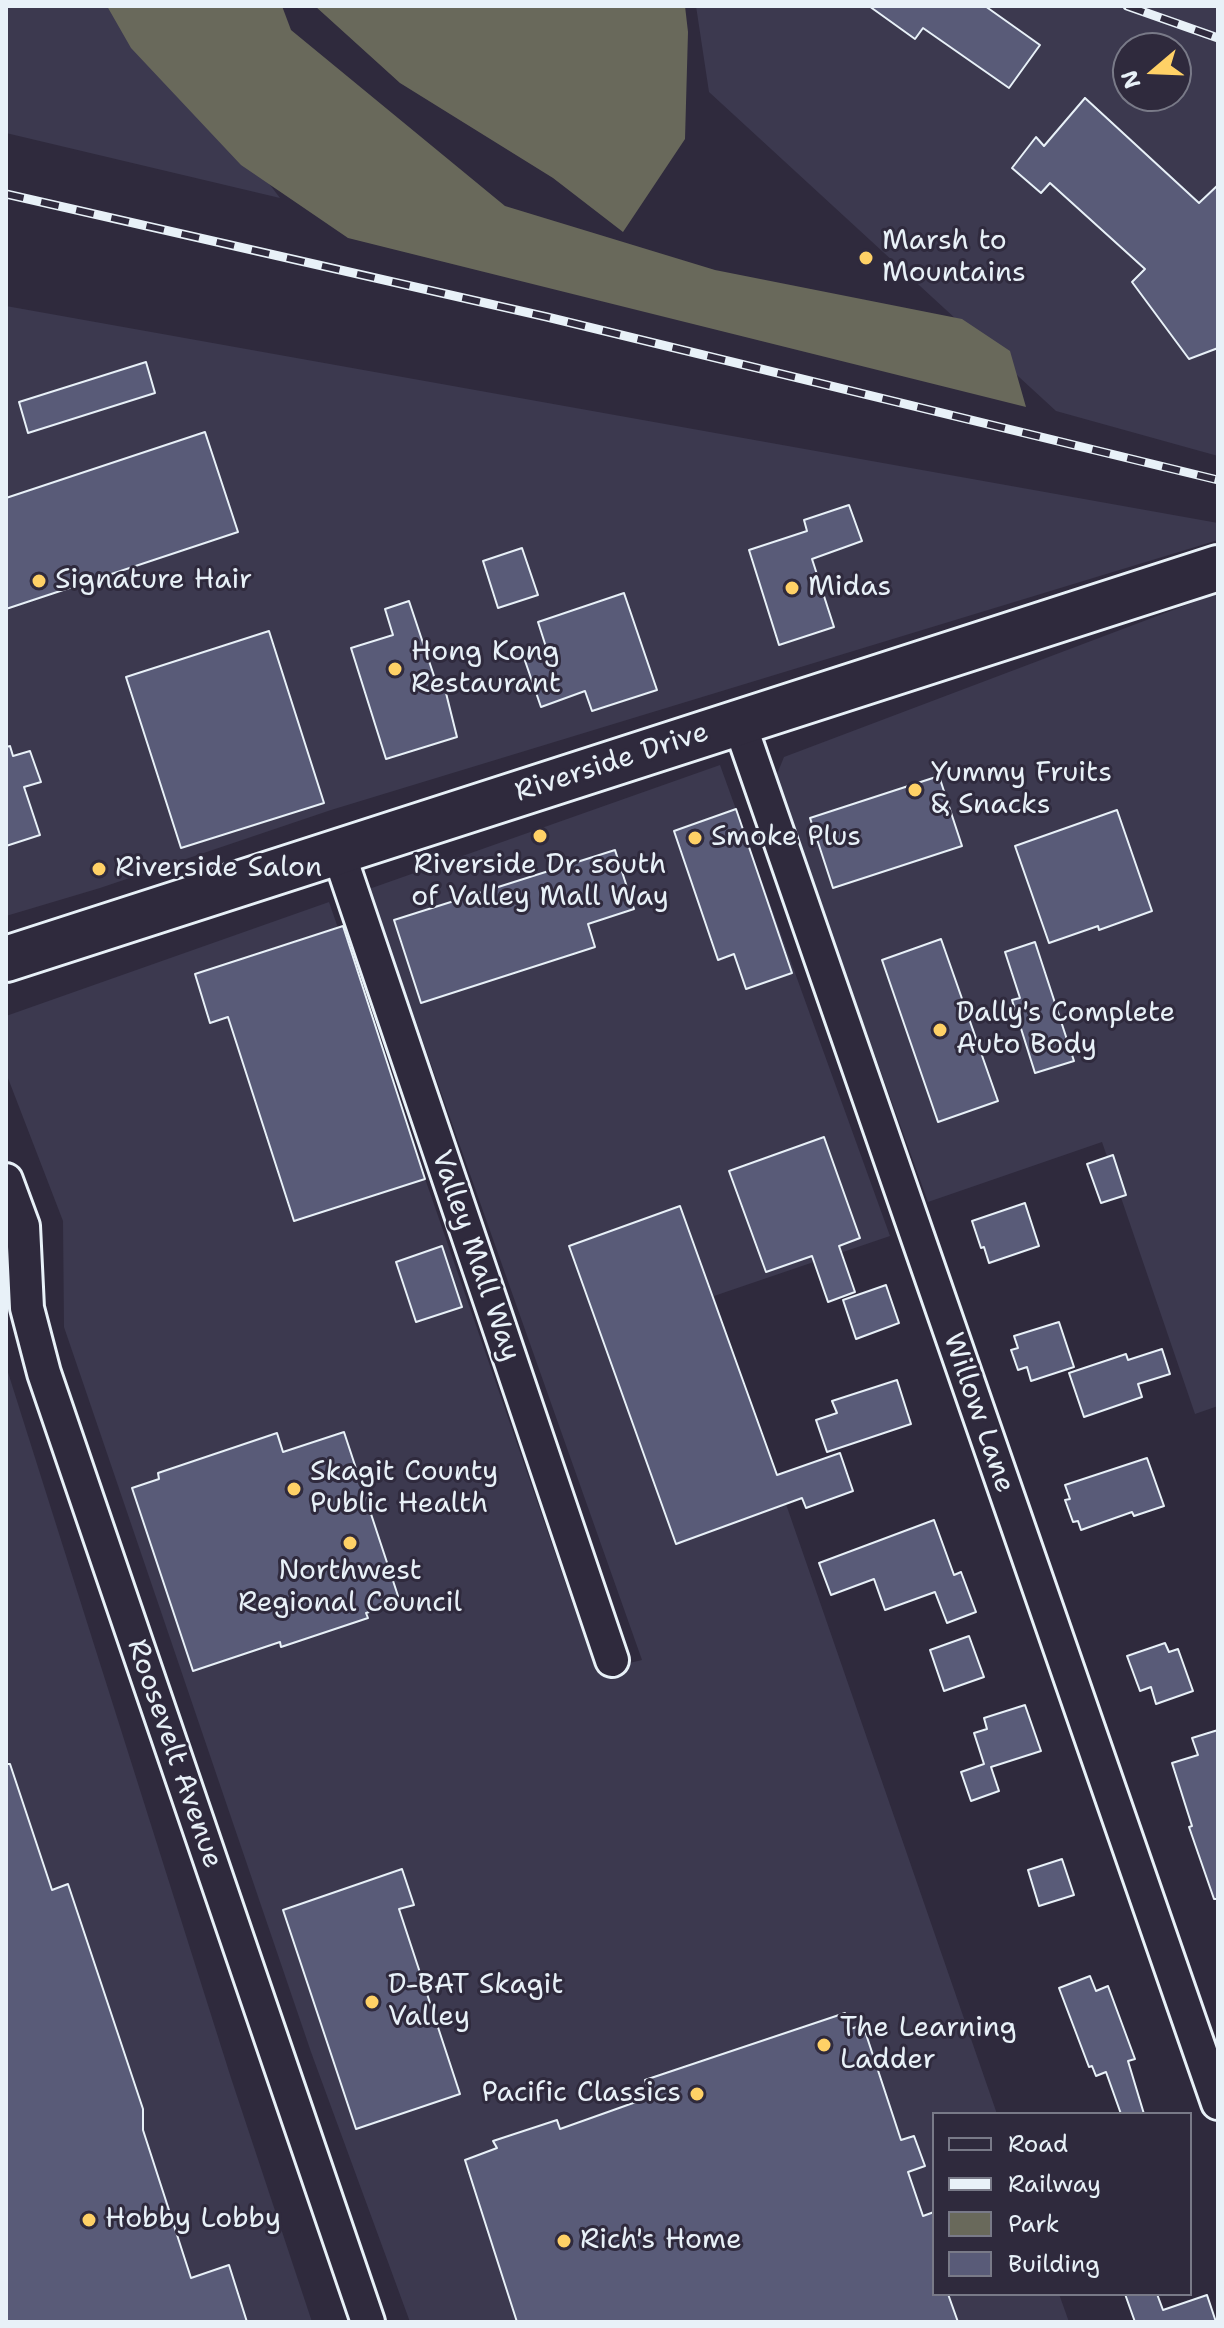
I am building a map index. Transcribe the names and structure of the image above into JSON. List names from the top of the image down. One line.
{"streets":{"main road":["Riverside Drive"],"street":["Valley Mall Way","Willow Lane","Roosevelt Avenue"]},"crossings":[["Riverside Drive","Valley Mall Way"],["Riverside Drive","Willow Lane"]],"places":["Marsh to Mountains","Signature Hair","Midas","Hong Kong Restaurant","Yummy Fruits & Snacks","Riverside Dr. south of Valley Mall Way","Smoke Plus","Riverside Salon","Dally's Complete Auto Body","Skagit County Public Health","Northwest Regional Council","D-BAT Skagit Valley","The Learning Ladder","Pacific Classics","Hobby Lobby","Rich's Home"],"legend":["Road","Railway","Park","Building"],"north":"left"}
